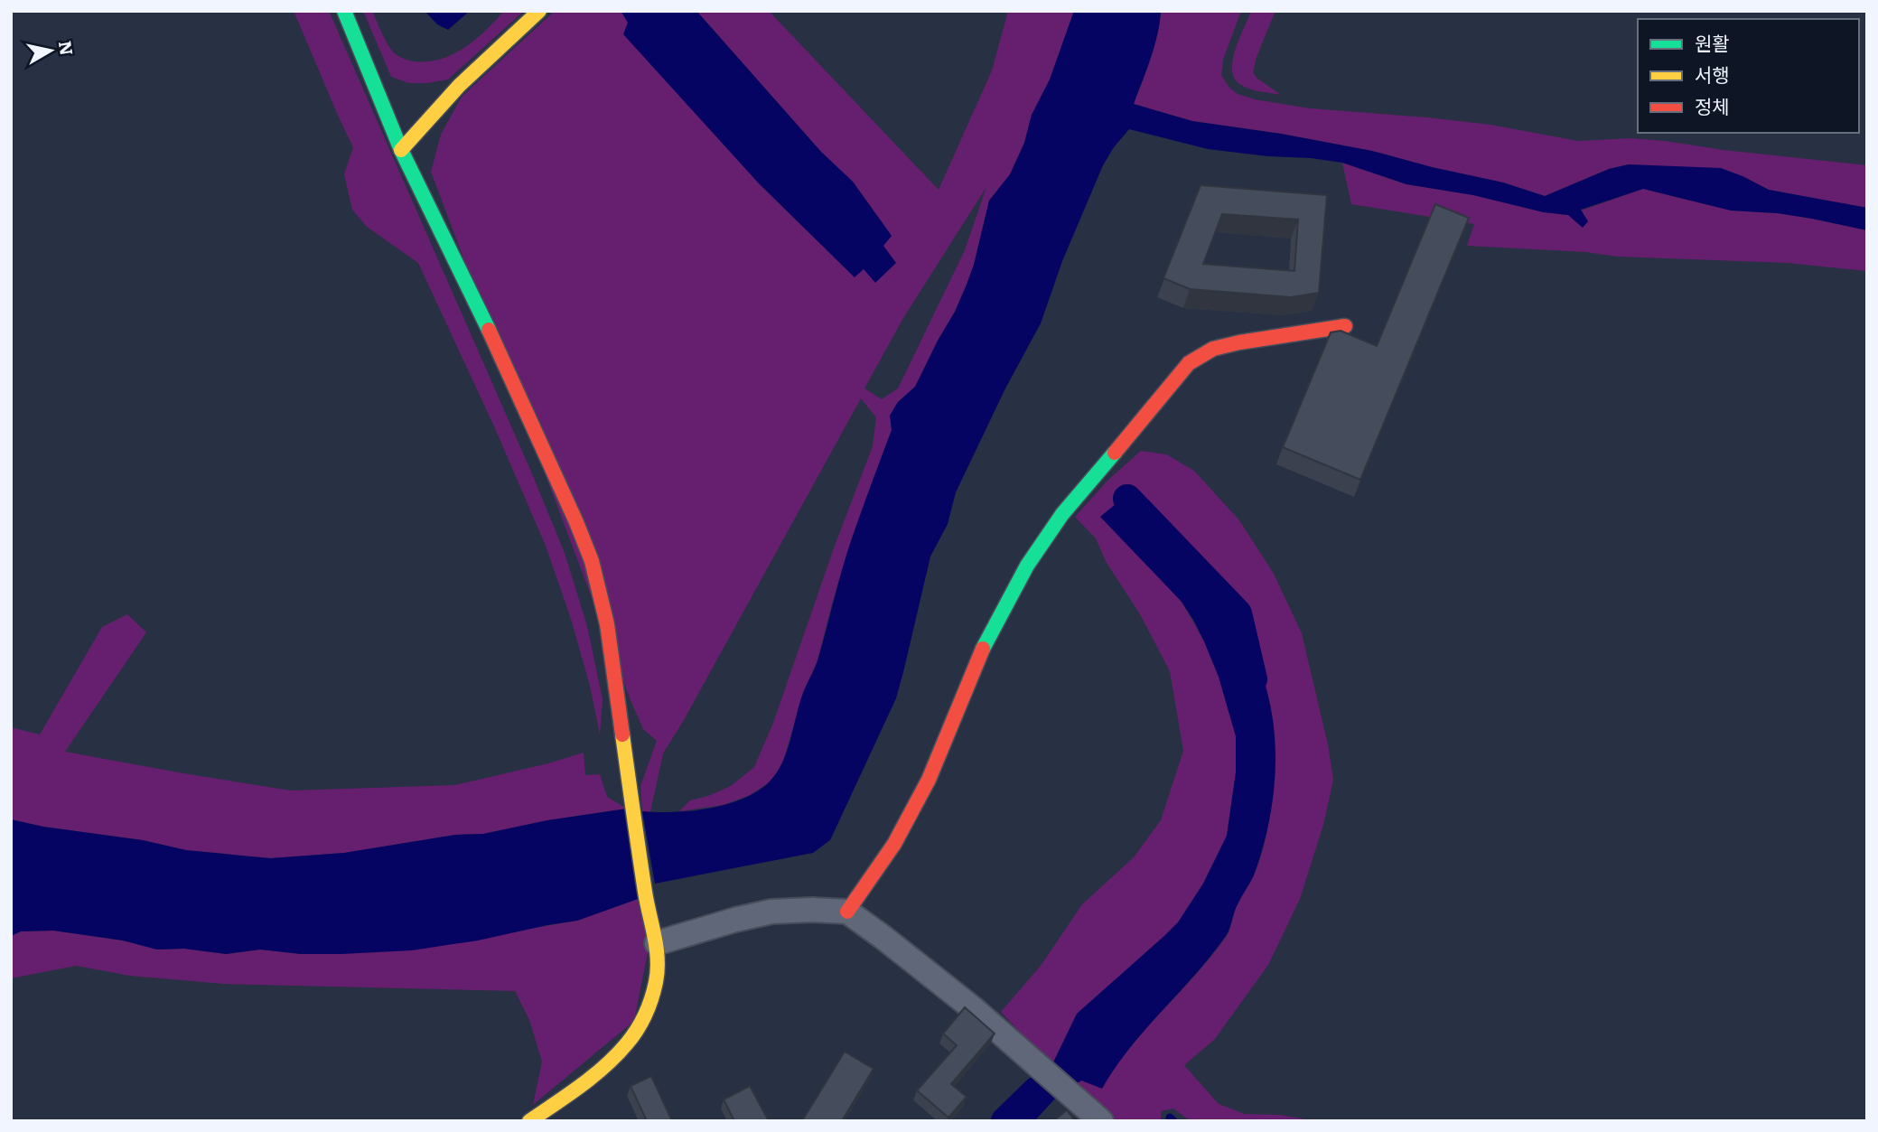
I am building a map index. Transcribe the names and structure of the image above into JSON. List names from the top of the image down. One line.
{"legend":["원활","서행","정체"],"north":"right"}
